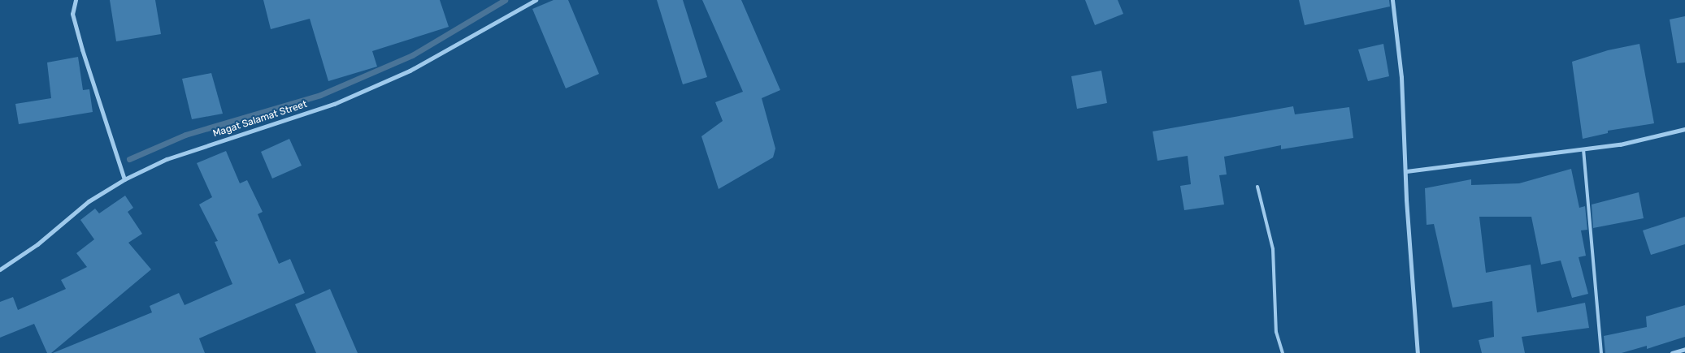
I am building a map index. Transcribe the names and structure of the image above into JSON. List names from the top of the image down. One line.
{"streets":{"street":["Magat Salamat Street"]}}
